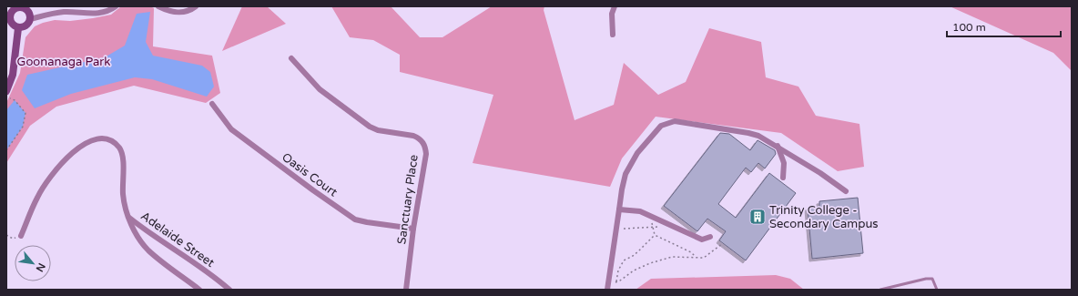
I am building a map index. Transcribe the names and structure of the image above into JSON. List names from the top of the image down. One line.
{"streets":{"street":["Oasis Court","Sanctuary Place","Adelaide Street"]},"crossings":[["Oasis Court","Sanctuary Place"]],"parks":["Goonanaga Park"],"places":{"building":["Trinity College - Secondary Campus"]},"scale_bar":"100 m","north":"bottom right"}
